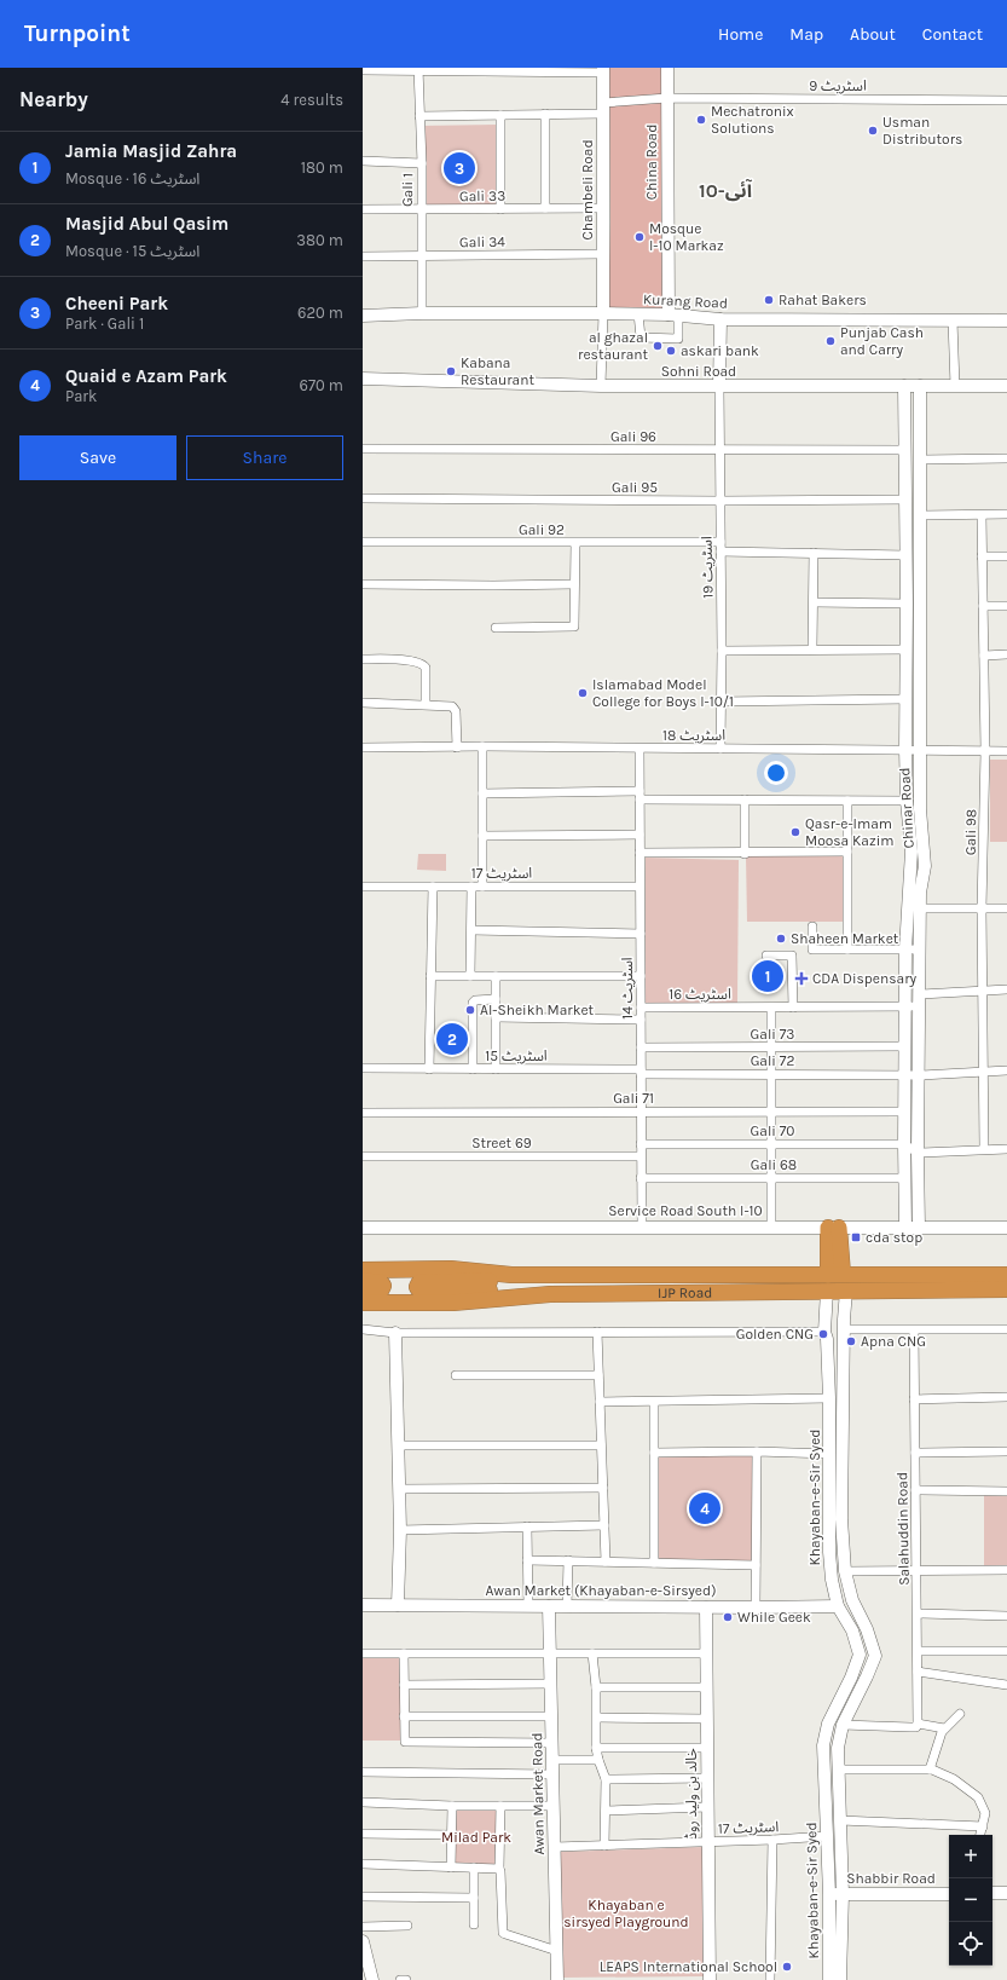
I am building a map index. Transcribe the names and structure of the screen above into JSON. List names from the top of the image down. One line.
{"streets":{"highway":["IJP Road"],"street":["اسٹریٹ 9","China Road","Gali 1","Chambeli Road","Gali 33","Gali 34","Kurang Road","Sohni Road","Gali 96","Gali 95","Gali 92","اسٹریٹ 19","اسٹریٹ 18","Chinar Road","Gali 98","اسٹریٹ 17","اسٹریٹ 14","اسٹریٹ 16","Gali 73","اسٹریٹ 15","Gali 72","Gali 71","Gali 70","Street 69","Gali 68","Service Road South I-10","Khayaban-e-Sir Syed","Salahuddin Road","Awan Market (Khayaban-e-Sirsyed)","Awan Market Road","خالد بن ولید روڈ","Shabbir Road"]},"crossings":[["اسٹریٹ 9","China Road"],["اسٹریٹ 9","Gali 1"],["اسٹریٹ 9","Chambeli Road"],["China Road","Kurang Road"],["Gali 1","Gali 33"],["Gali 1","Gali 34"],["Gali 1","Kurang Road"],["Chambeli Road","Gali 33"],["Chambeli Road","Gali 34"],["Chambeli Road","Kurang Road"],["Sohni Road","اسٹریٹ 19"],["Sohni Road","Chinar Road"],["Gali 96","اسٹریٹ 19"],["Gali 96","Chinar Road"],["Gali 95","اسٹریٹ 19"],["Gali 95","Chinar Road"],["Gali 92","اسٹریٹ 19"],["اسٹریٹ 19","اسٹریٹ 18"],["اسٹریٹ 18","Chinar Road"],["اسٹریٹ 18","Gali 98"],["اسٹریٹ 18","اسٹریٹ 14"],["Chinar Road","اسٹریٹ 16"],["Chinar Road","Gali 73"],["Chinar Road","Gali 72"],["Chinar Road","Gali 71"],["Chinar Road","Gali 70"],["Chinar Road","Gali 68"],["Chinar Road","Service Road South I-10"],["Gali 98","اسٹریٹ 16"],["Gali 98","Gali 72"],["اسٹریٹ 17","اسٹریٹ 14"],["اسٹریٹ 17","Khayaban-e-Sir Syed"],["اسٹریٹ 17","Awan Market Road"],["اسٹریٹ 17","خالد بن ولید روڈ"],["اسٹریٹ 14","اسٹریٹ 16"],["اسٹریٹ 14","Gali 73"],["اسٹریٹ 14","اسٹریٹ 15"],["اسٹریٹ 14","Gali 72"],["اسٹریٹ 14","Gali 71"],["اسٹریٹ 14","Gali 70"],["اسٹریٹ 14","Street 69"],["اسٹریٹ 14","Gali 68"],["اسٹریٹ 14","Service Road South I-10"],["اسٹریٹ 15","Gali 72"],["IJP Road","Khayaban-e-Sir Syed"],["Khayaban-e-Sir Syed","Awan Market (Khayaban-e-Sirsyed)"],["Khayaban-e-Sir Syed","Shabbir Road"],["Awan Market (Khayaban-e-Sirsyed)","Awan Market Road"],["Awan Market (Khayaban-e-Sirsyed)","خالد بن ولید روڈ"]],"districts":["آئی-10"],"parks":["Milad Park","Khayaban e sirsyed Playground"],"places":{"other":["Mechatronix Solutions","Usman Distributors","Mosque I-10 Markaz","Rahat Bakers","Punjab Cash and Carry","al ghazal restaurant","askari bank","Kabana Restaurant","Islamabad Model College for Boys I-10/1","Qasr-e-Imam Moosa Kazim","Shaheen Market","Al-Sheikh Market","Golden CNG","Apna CNG","While Geek","LEAPS International School"],"health":["CDA Dispensary"],"transit":["cda stop"]},"page":{"header":"Turnpoint","nav":["Home","Map","About","Contact"],"heading":["Nearby","4 results"],"list":[{"mark":"1","name":"Jamia Masjid Zahra","note":"Mosque · اسٹریٹ 16","value":"180 m"},{"mark":"2","name":"Masjid Abul Qasim","note":"Mosque · اسٹریٹ 15","value":"380 m"},{"mark":"3","name":"Cheeni Park","note":"Park · Gali 1","value":"620 m"},{"mark":"4","name":"Quaid e Azam Park","note":"Park","value":"670 m"}],"pins":["3","1","2","4"],"buttons":["Save","Share"],"map_buttons":["+","−"]}}
